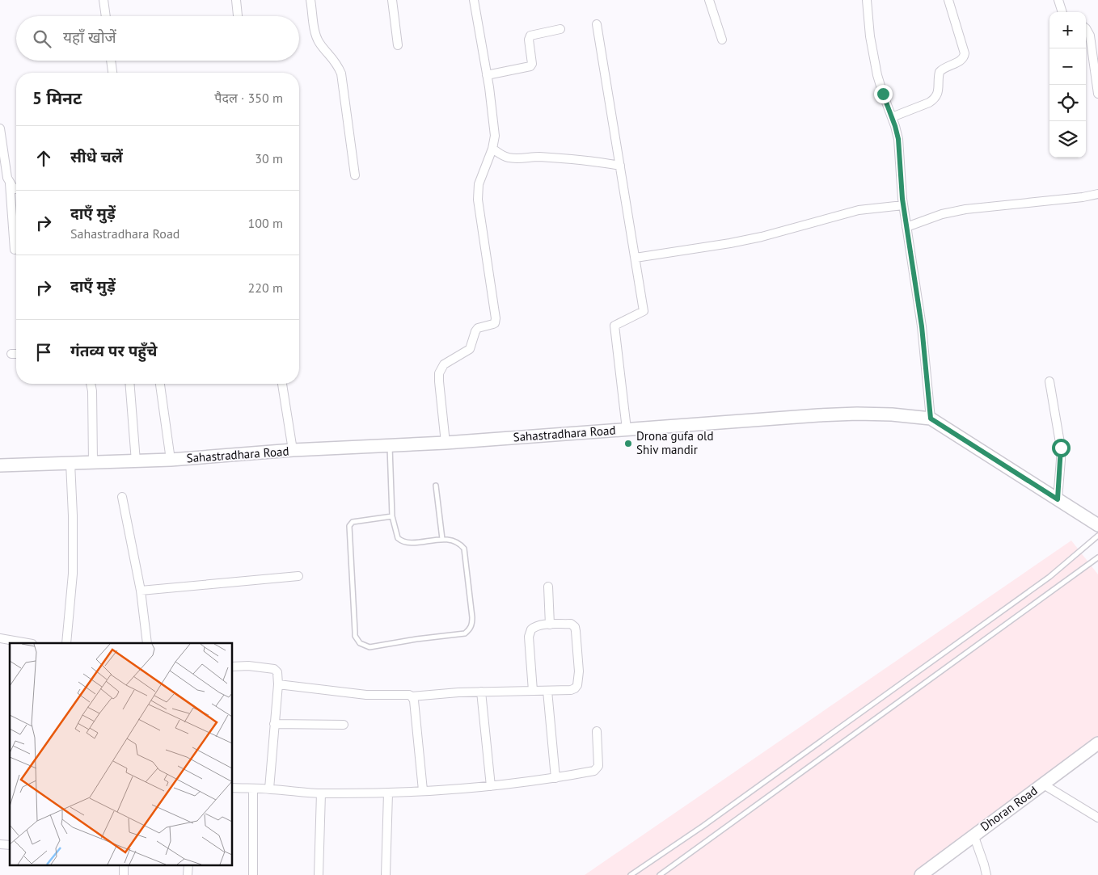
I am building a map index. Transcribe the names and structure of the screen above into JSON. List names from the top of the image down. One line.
{"streets":{"main road":["Sahastradhara Road","Dhoran Road"]},"places":["Drona gufa old Shiv mandir"],"page":{"map_buttons":["+","−"],"search":"यहाँ खोजें","heading":["5 मिनट","पैदल · 350 m"],"list":[["सीधे चलें","30 m"],["दाएँ मुड़ें","Sahastradhara Road","100 m"],["दाएँ मुड़ें","220 m"],"गंतव्य पर पहुँचे"]}}
